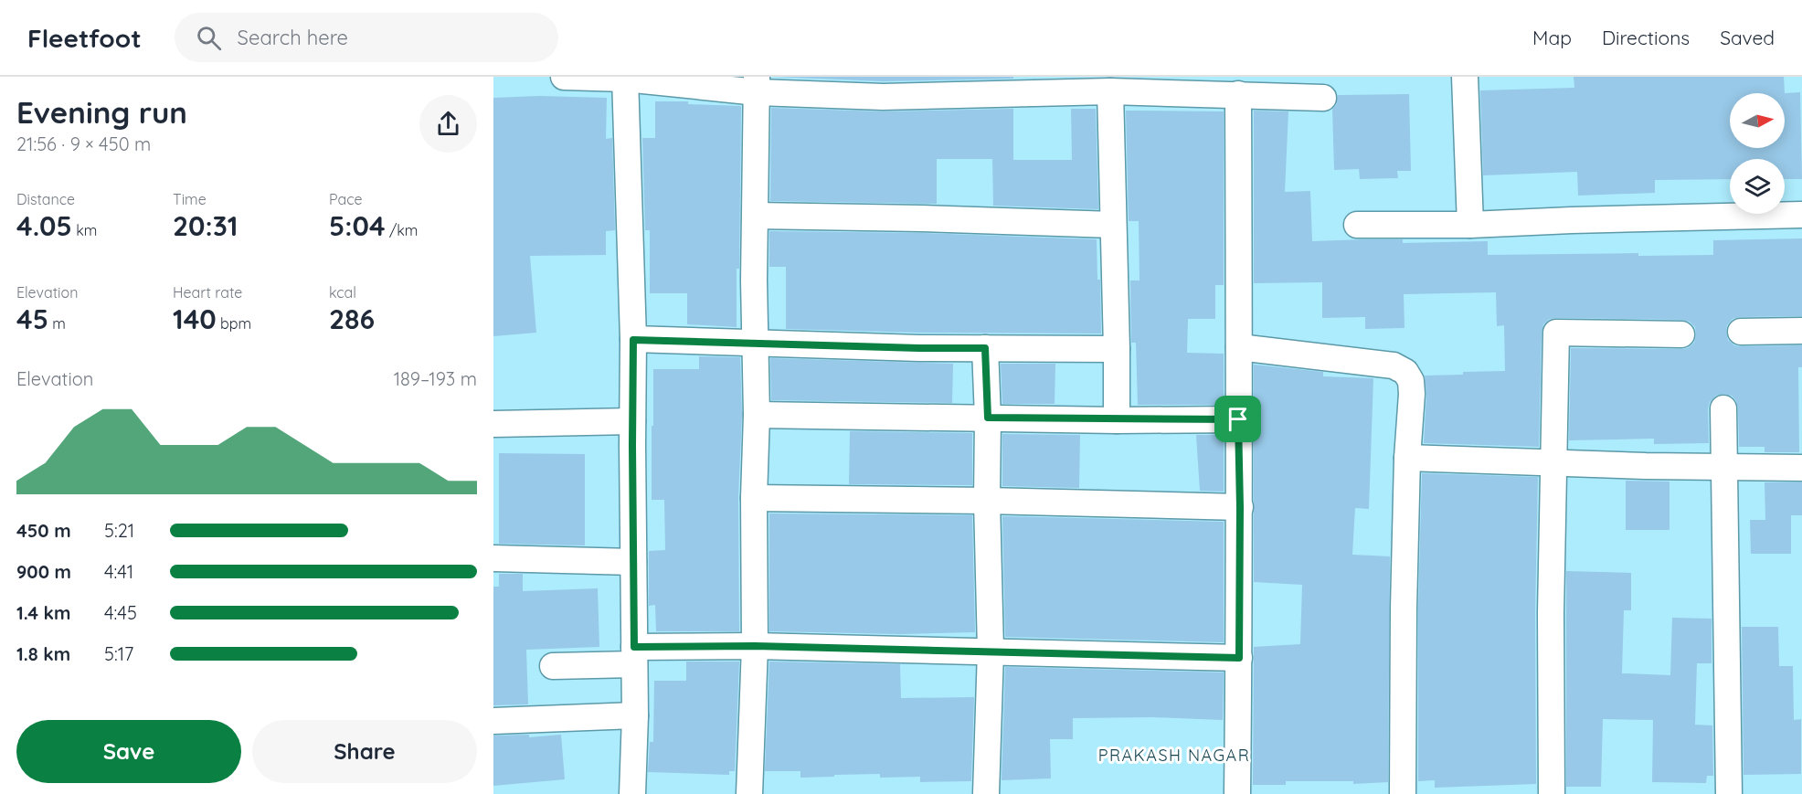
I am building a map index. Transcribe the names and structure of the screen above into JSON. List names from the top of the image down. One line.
{"districts":["PRAKASH NAGAR"],"north":"right","page":{"header":"Fleetfoot","search":"Search here","nav":["Map","Directions","Saved"],"heading":["Evening run","21:56 · 9 × 450 m"],"stats":[["Distance","4.05 km"],["Time","20:31"],["Pace","5:04 /km"],["Elevation","45 m"],["Heart rate","140 bpm"],["kcal","286"]],"chart":["Elevation","189–193 m"],"list":[{"name":"450 m","note":"5:21"},{"name":"900 m","note":"4:41"},{"name":"1.4 km","note":"4:45"},{"name":"1.8 km","note":"5:17"}],"buttons":["Save","Share"]}}
